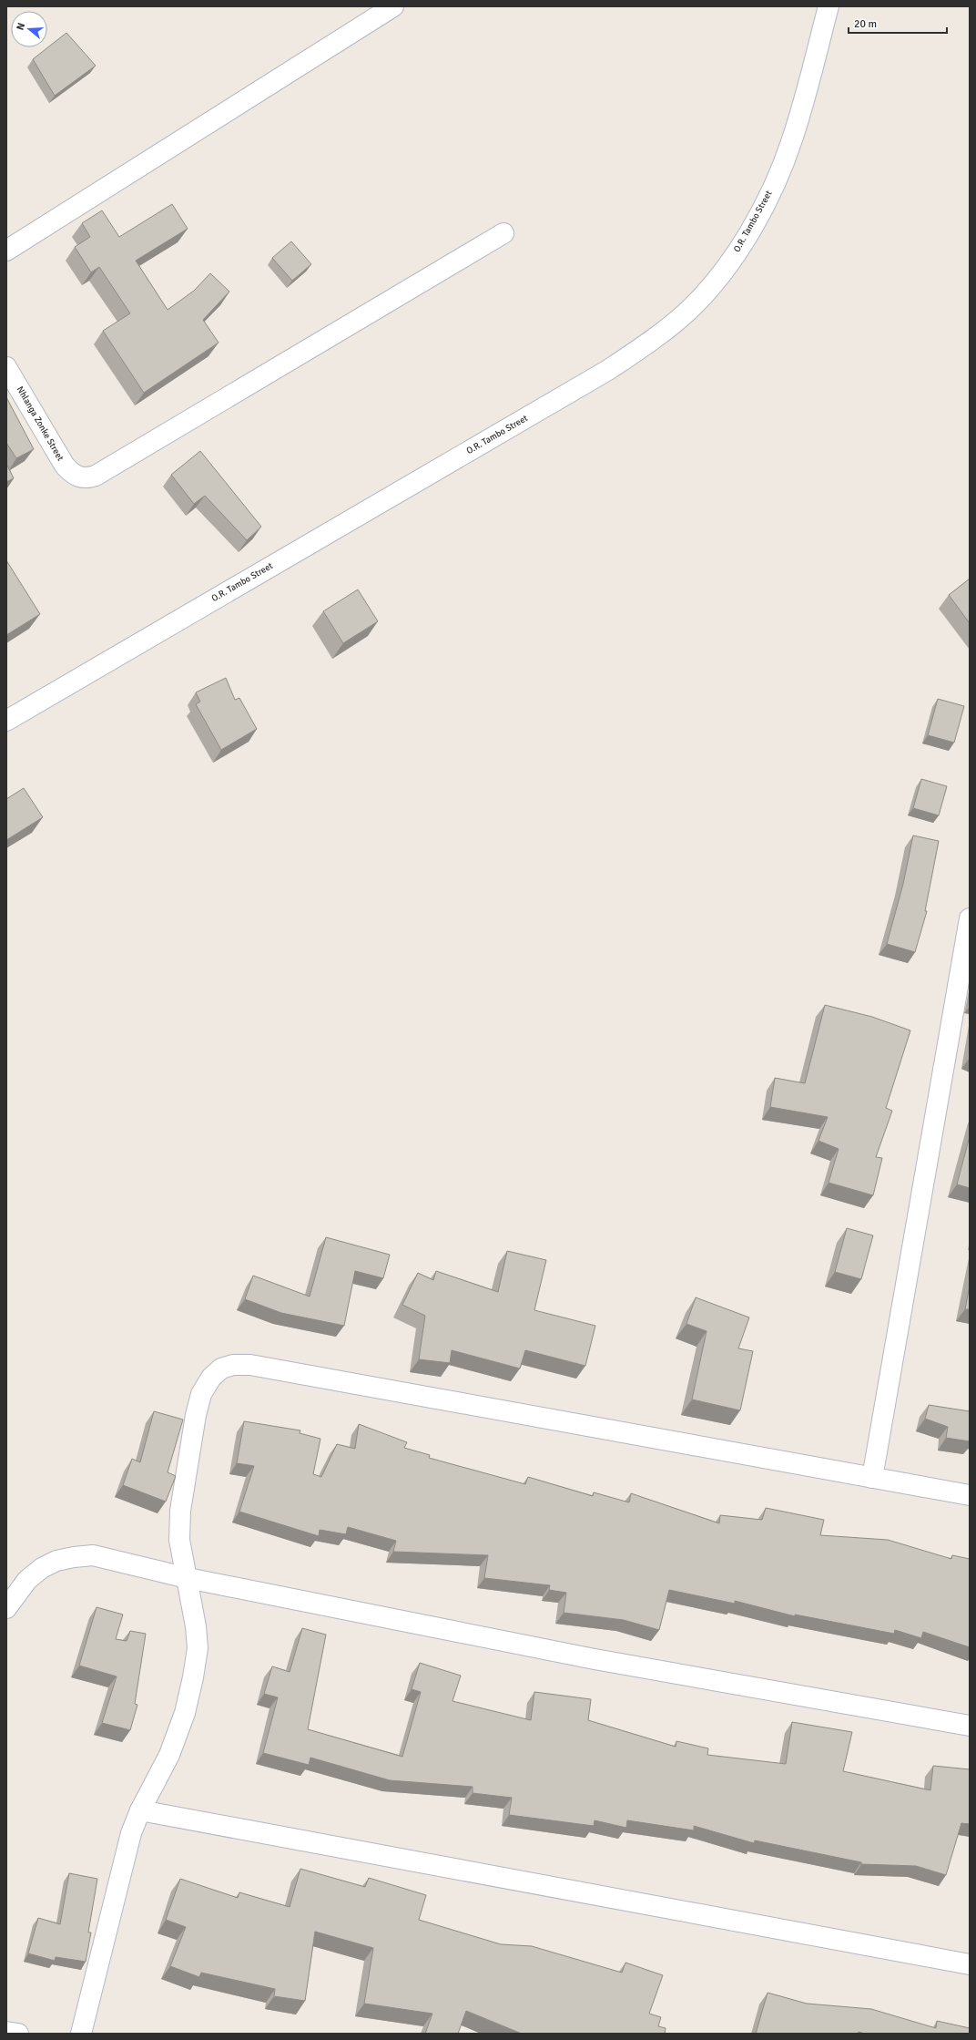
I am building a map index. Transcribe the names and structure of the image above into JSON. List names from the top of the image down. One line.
{"streets":{"street":["O.R. Tambo Street","Nhlanga Zonke Street"]},"scale_bar":"20 m","north":"left"}
